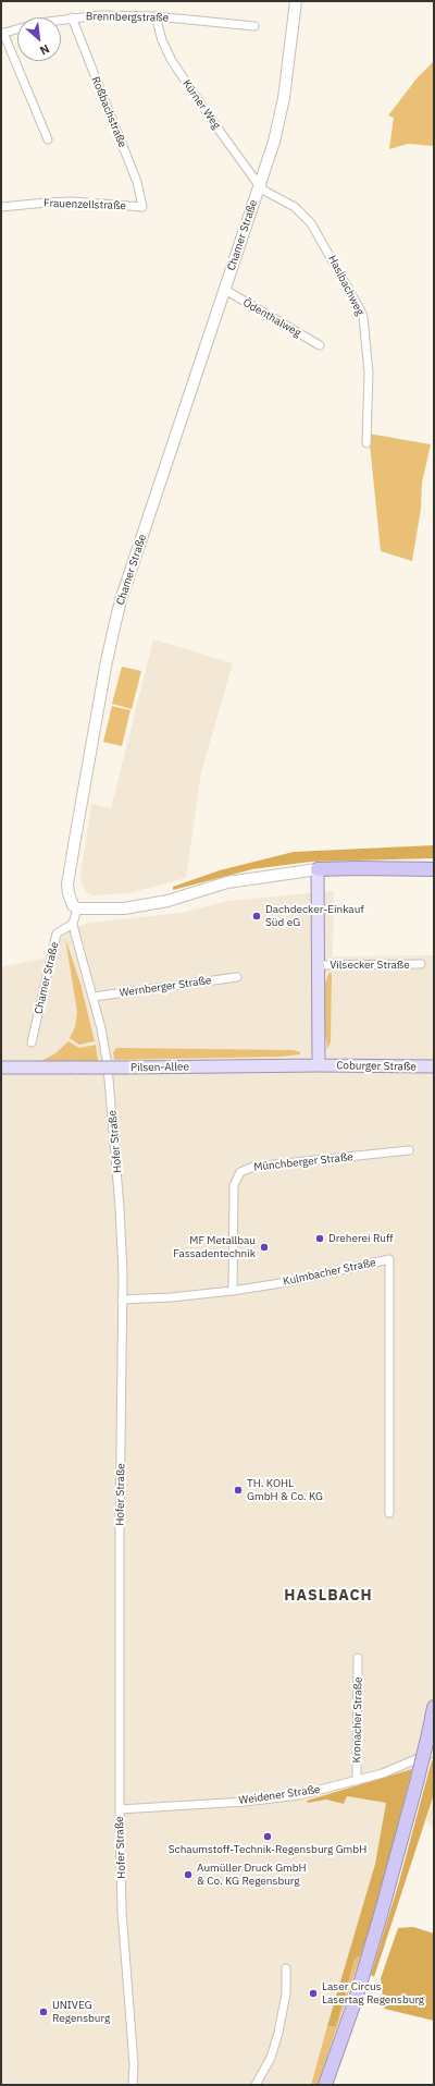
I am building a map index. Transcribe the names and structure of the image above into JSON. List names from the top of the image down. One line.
{"streets":{"main road":["Coburger Straße","Pilsen-Allee"],"street":["Brennbergstraße","Kürner Weg","Roßbachstraße","Frauenzellstraße","Chamer Straße","Haslbachweg","Ödenthalweg","Vilsecker Straße","Wernberger Straße","Hofer Straße","Münchberger Straße","Kulmbacher Straße","Kronacher Straße","Weidener Straße"]},"crossings":[["Brennbergstraße","Kürner Weg"],["Brennbergstraße","Roßbachstraße"],["Kürner Weg","Chamer Straße"],["Kürner Weg","Haslbachweg"],["Roßbachstraße","Frauenzellstraße"],["Chamer Straße","Haslbachweg"],["Chamer Straße","Ödenthalweg"],["Chamer Straße","Hofer Straße"],["Wernberger Straße","Hofer Straße"],["Coburger Straße","Pilsen-Allee"],["Hofer Straße","Kulmbacher Straße"],["Hofer Straße","Weidener Straße"],["Münchberger Straße","Kulmbacher Straße"],["Kronacher Straße","Weidener Straße"]],"districts":["HASLBACH"],"places":["Dachdecker-Einkauf Süd eG","Dreherei Ruff","MF Metallbau Fassadentechnik","TH. KOHL GmbH & Co. KG","Schaumstoff-Technik-Regensburg GmbH","Aumüller Druck GmbH & Co. KG Regensburg","Laser Circus Lasertag Regensburg","UNIVEG Regensburg"],"north":"bottom right"}
